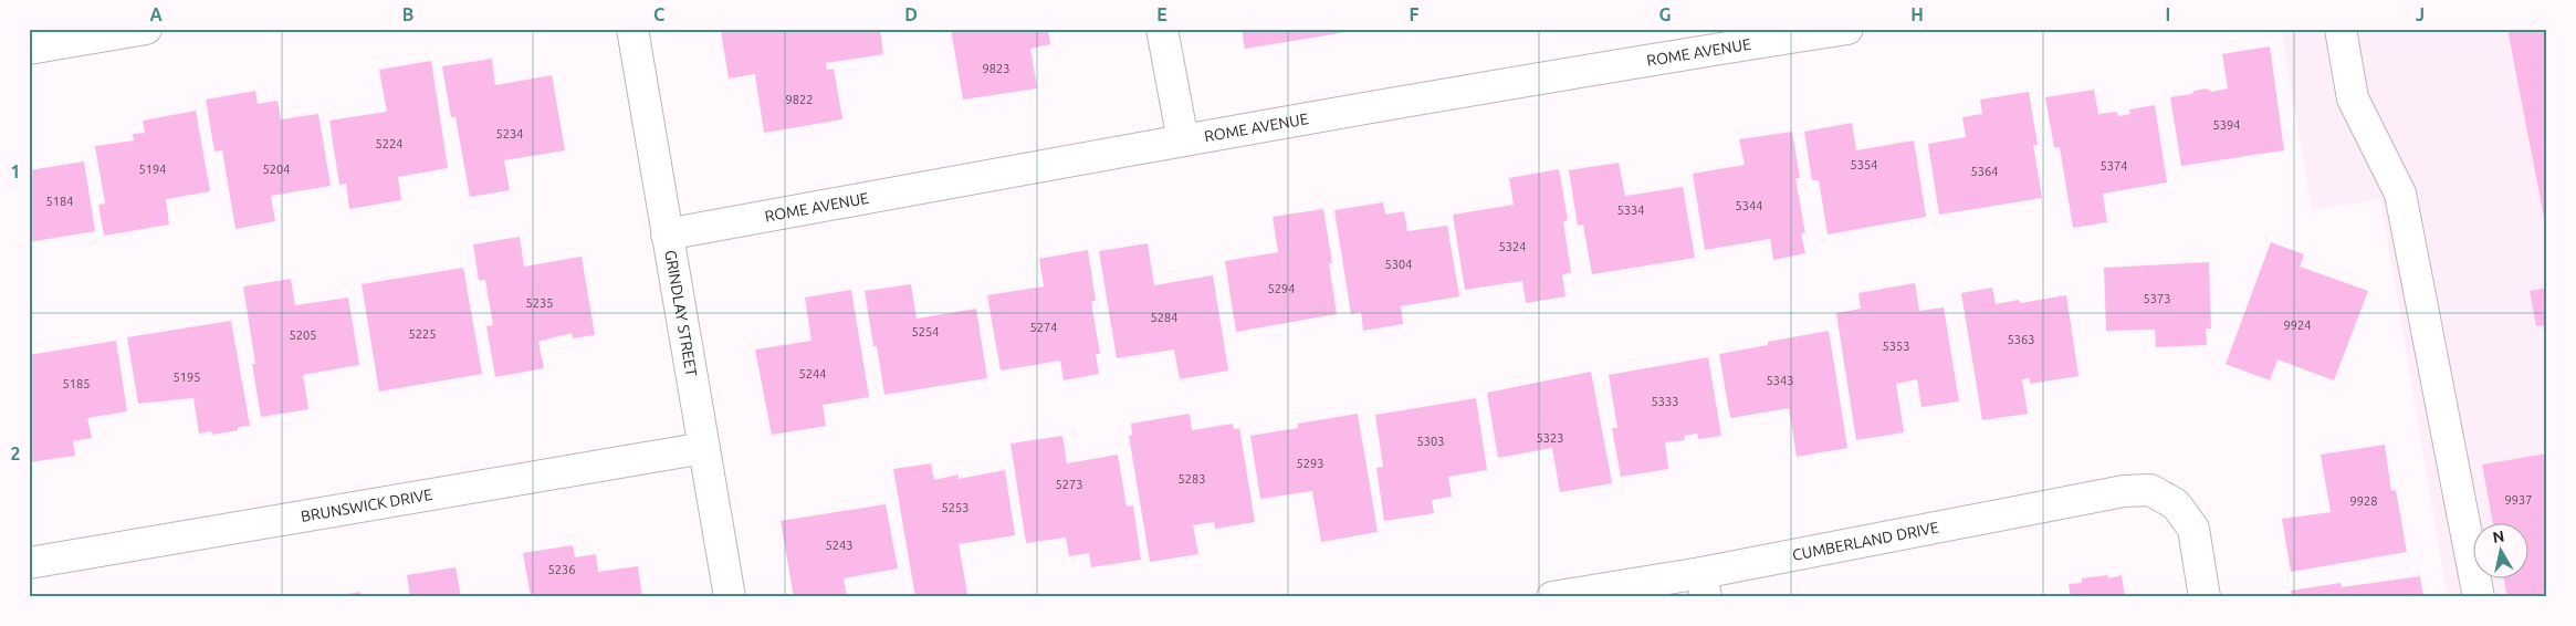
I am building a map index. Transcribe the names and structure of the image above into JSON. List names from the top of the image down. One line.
{"streets":{"street":["ROME AVENUE","GRINDLAY STREET","BRUNSWICK DRIVE","CUMBERLAND DRIVE"]},"crossings":[["ROME AVENUE","GRINDLAY STREET"],["GRINDLAY STREET","BRUNSWICK DRIVE"]],"house_numbers":["9823","9822","5394","5234","5224","5354","5374","5194","5204","5364","5184","5344","5334","5324","5304","5294","5373","5235","5284","9924","5274","5254","5225","5205","5363","5353","5244","5195","5343","5185","5333","5323","5303","5293","5283","5273","9937","9928","5253","5243","5236"],"north":"top","grid":{"columns":["A","B","C","D","E","F","G","H","I","J"],"rows":["1","2"]}}
